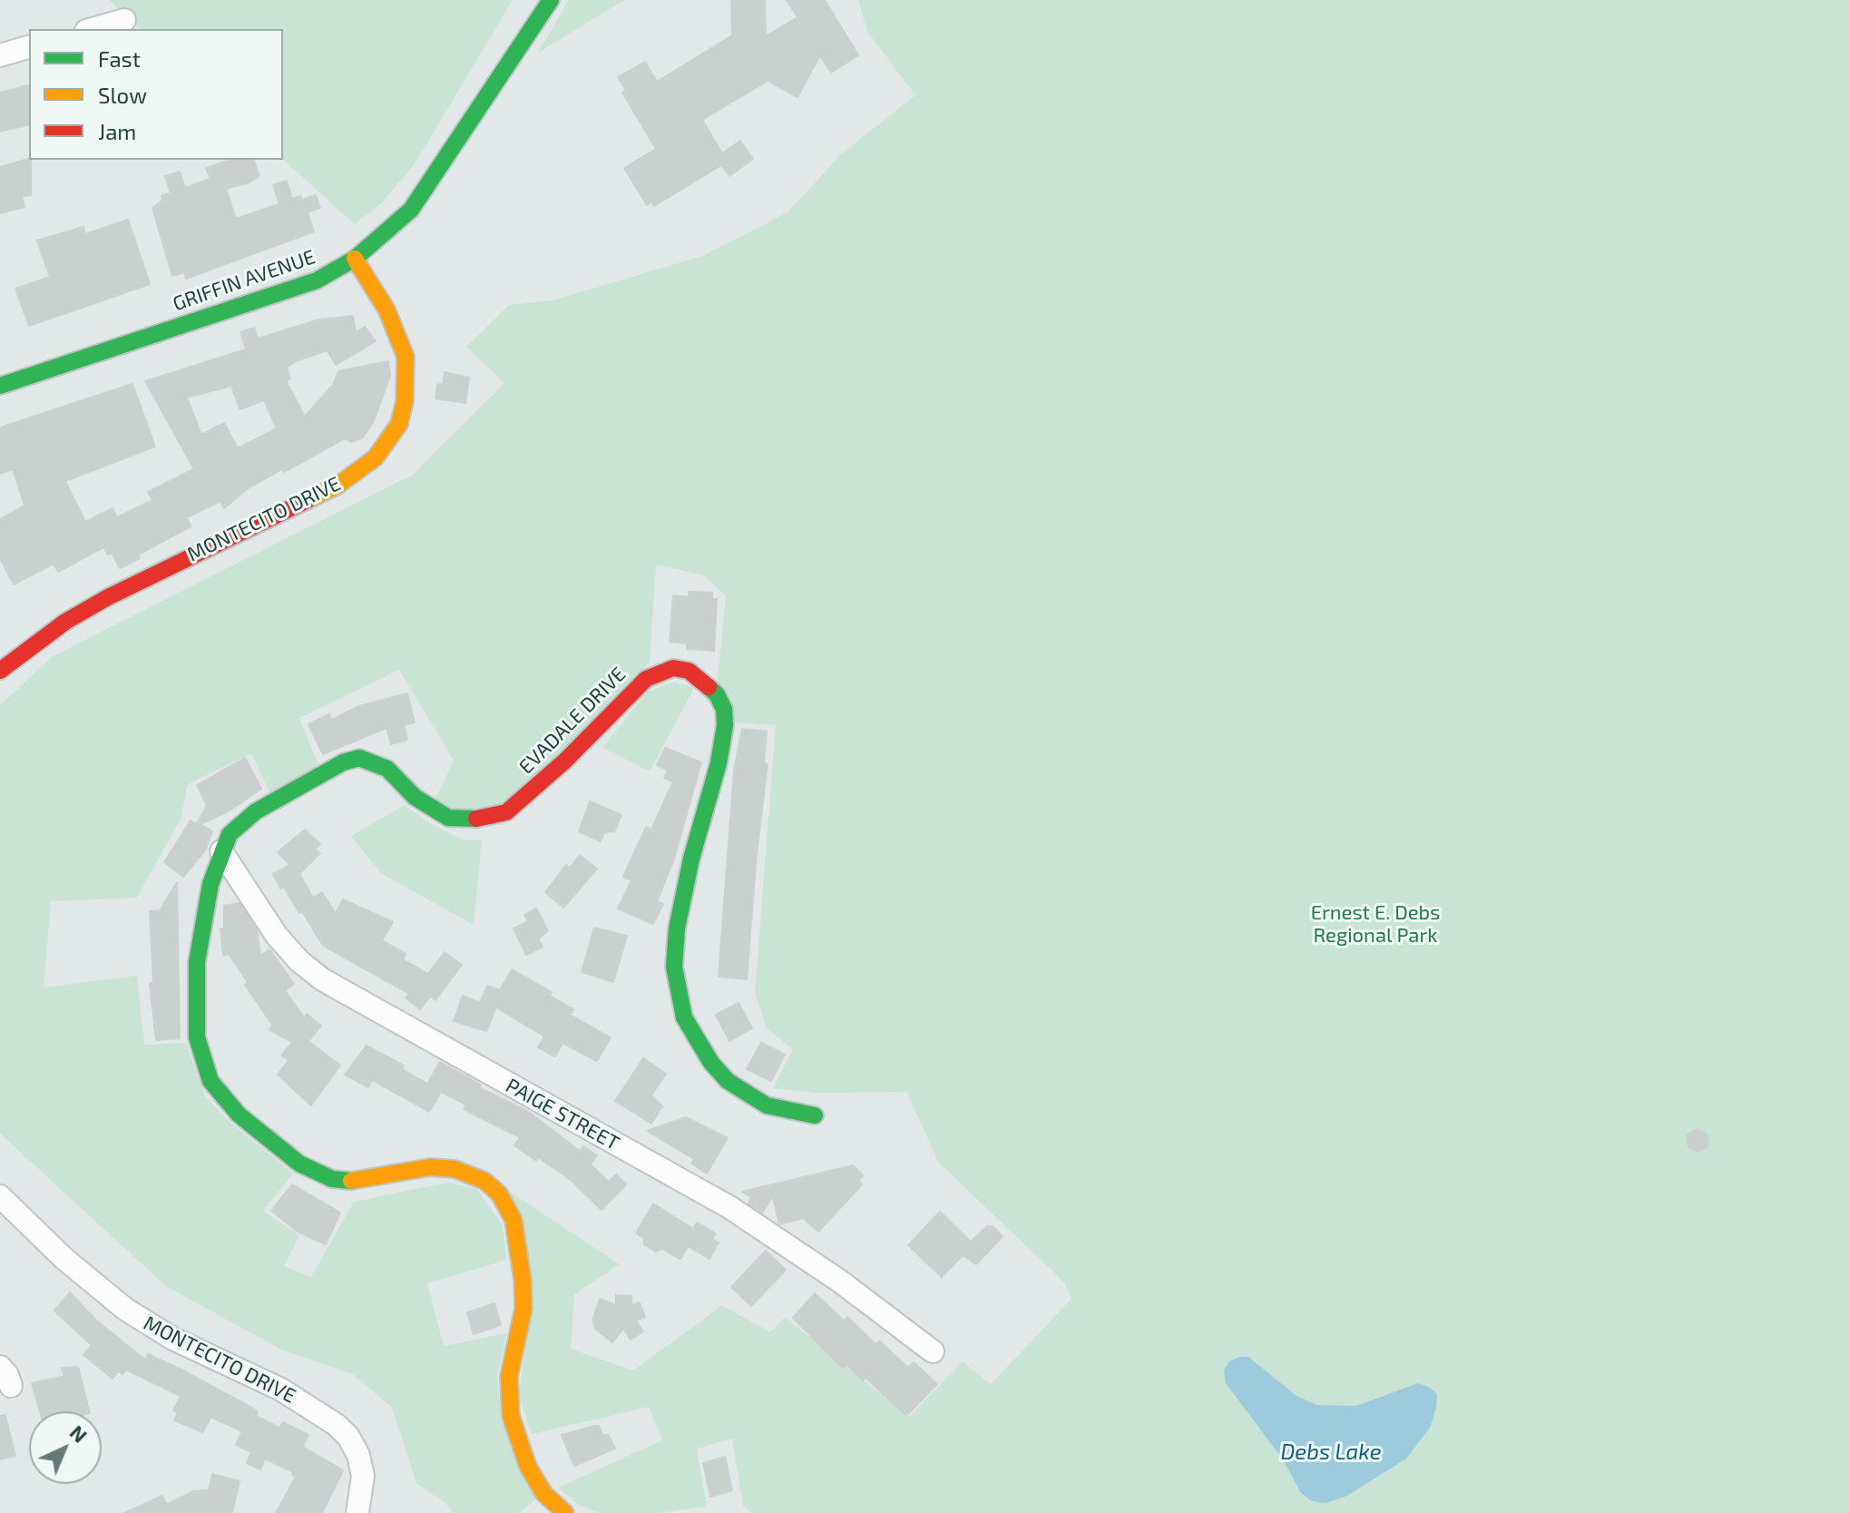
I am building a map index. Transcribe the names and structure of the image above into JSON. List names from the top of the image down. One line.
{"streets":{"street":["GRIFFIN AVENUE","MONTECITO DRIVE","EVADALE DRIVE","PAIGE STREET"]},"crossings":[["GRIFFIN AVENUE","MONTECITO DRIVE"],["EVADALE DRIVE","PAIGE STREET"]],"water":["Debs Lake"],"parks":["Ernest E. Debs Regional Park"],"legend":["Fast","Slow","Jam"],"north":"top right"}
